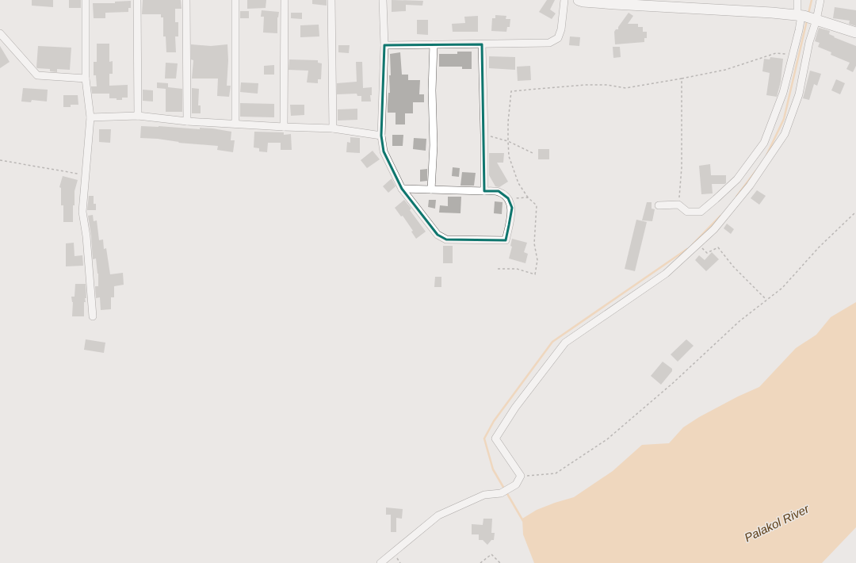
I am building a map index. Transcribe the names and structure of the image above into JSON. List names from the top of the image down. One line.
{"water":["Palakol River"]}
